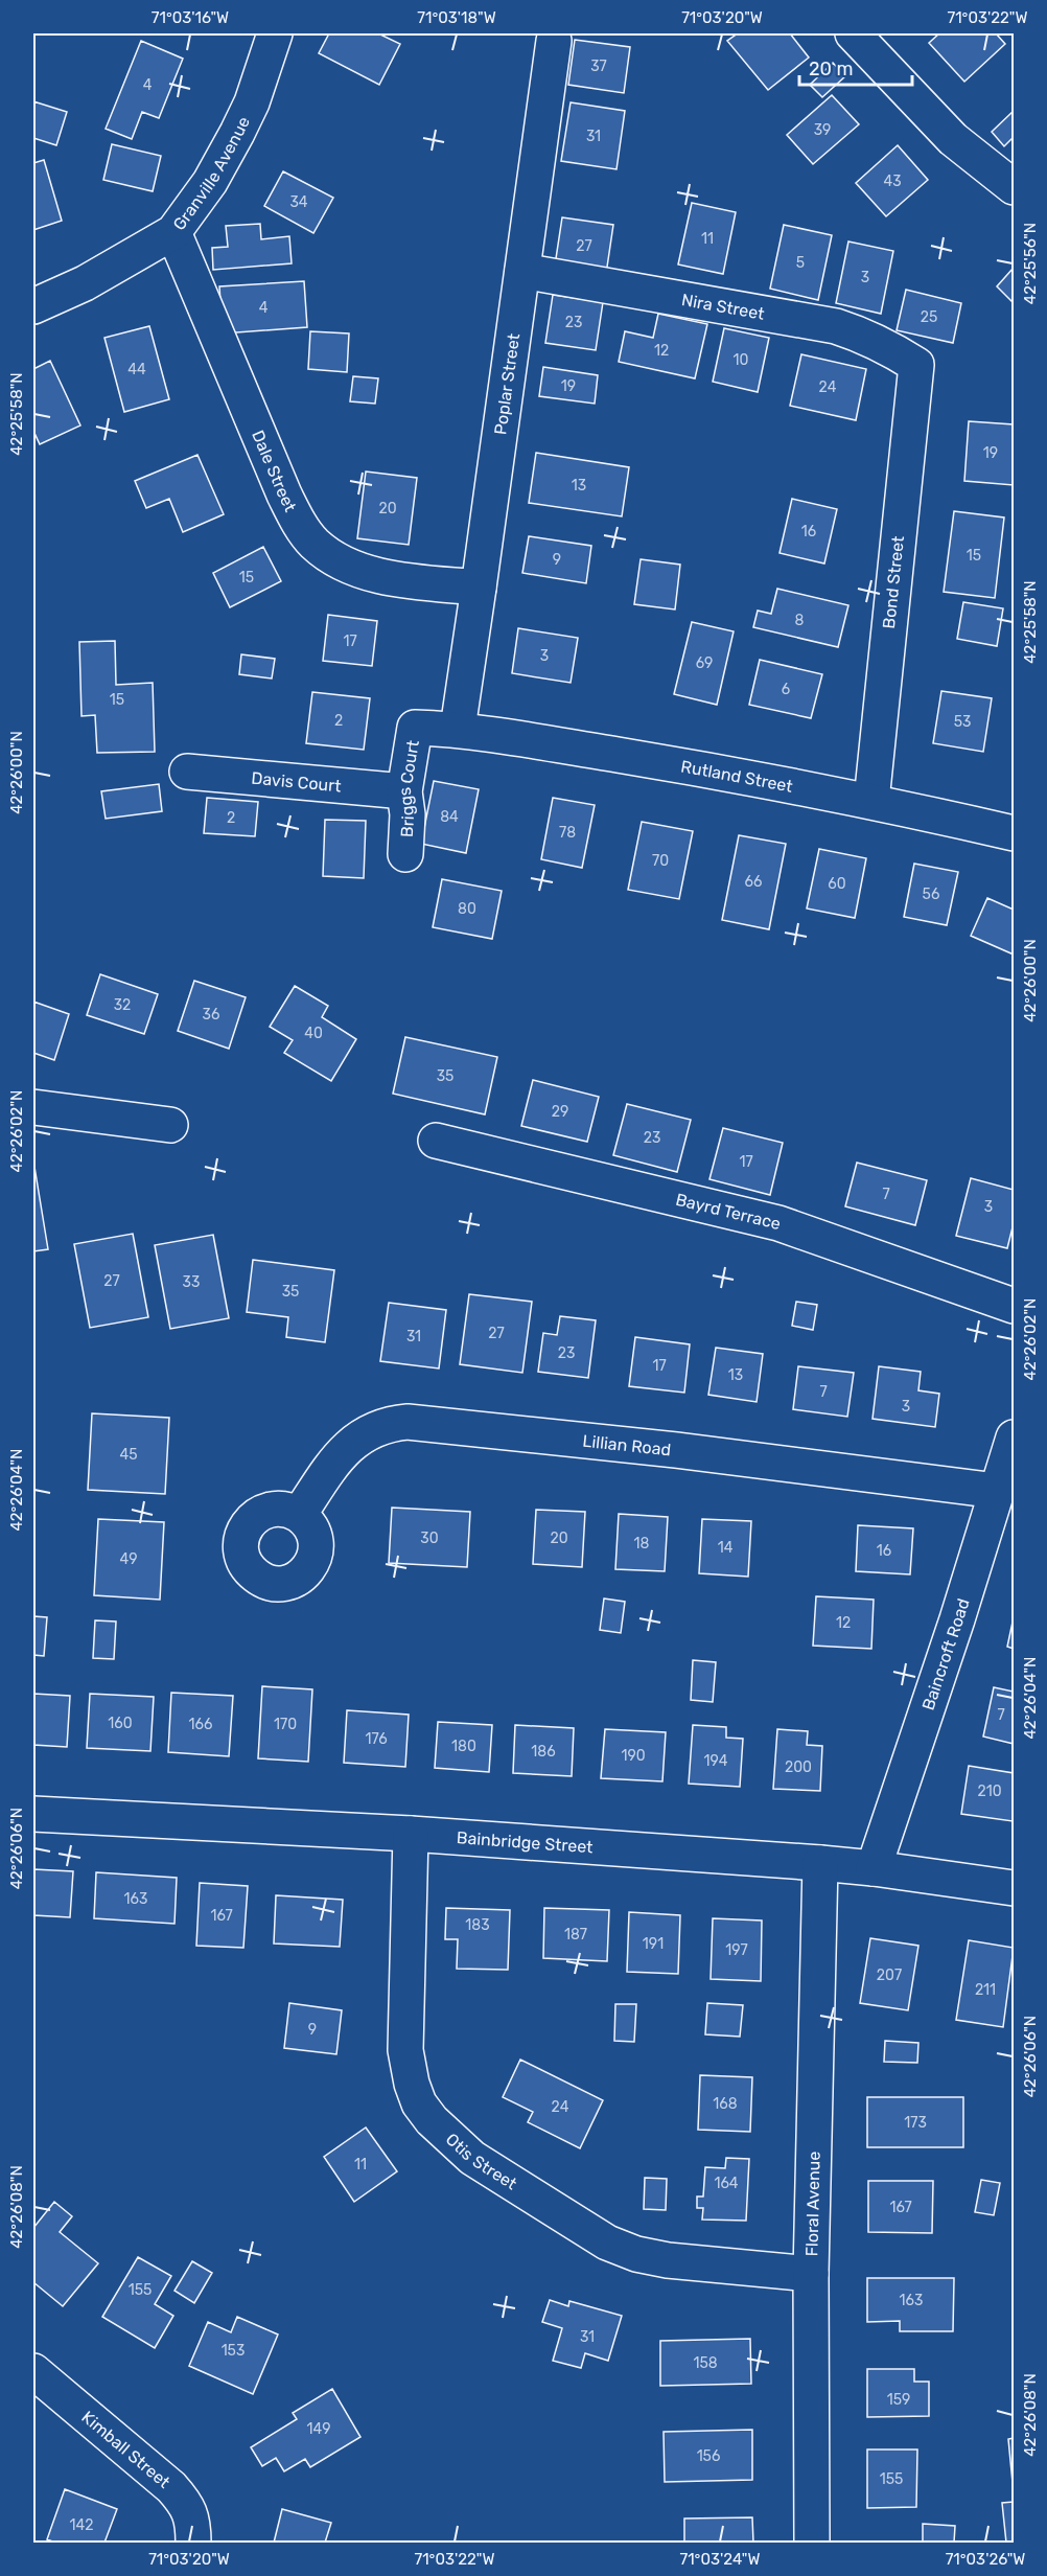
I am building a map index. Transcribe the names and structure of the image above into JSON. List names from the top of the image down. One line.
{"streets":{"street":["Granville Avenue","Nira Street","Poplar Street","Dale Street","Bond Street","Rutland Street","Davis Court","Briggs Court","Bayrd Terrace","Lillian Road","Baincroft Road","Bainbridge Street","Otis Street","Floral Avenue","Kimball Street"]},"crossings":[["Granville Avenue","Dale Street"],["Nira Street","Poplar Street"],["Nira Street","Bond Street"],["Poplar Street","Dale Street"],["Poplar Street","Rutland Street"],["Poplar Street","Briggs Court"],["Bond Street","Rutland Street"],["Rutland Street","Briggs Court"],["Davis Court","Briggs Court"],["Lillian Road","Baincroft Road"],["Baincroft Road","Bainbridge Street"],["Bainbridge Street","Otis Street"],["Bainbridge Street","Floral Avenue"],["Otis Street","Floral Avenue"]],"house_numbers":["37","4","39","31","43","34","11","27","5","3","4","25","23","12","10","44","19","24","19","13","20","16","15","9","15","8","17","3","69","6","15","2","53","84","2","78","70","66","60","56","80","32","36","40","35","29","23","17","7","3","27","33","35","27","31","23","17","13","7","3","45","30","20","18","14","16","49","12","7","160","166","170","176","180","186","190","194","200","210","163","167","183","187","191","197","207","211","9","168","24","173","11","164","167","155","163","31","153","158","159","149","156","155","142"],"scale_bar":"20 m","coordinates":["71°03'16\"W","71°03'18\"W","71°03'20\"W","71°03'22\"W","42°25'56\"N","42°25'58\"N","42°26'00\"N","42°26'02\"N","42°26'04\"N","42°26'06\"N","42°26'08\"N","71°03'24\"W","71°03'26\"W"]}
